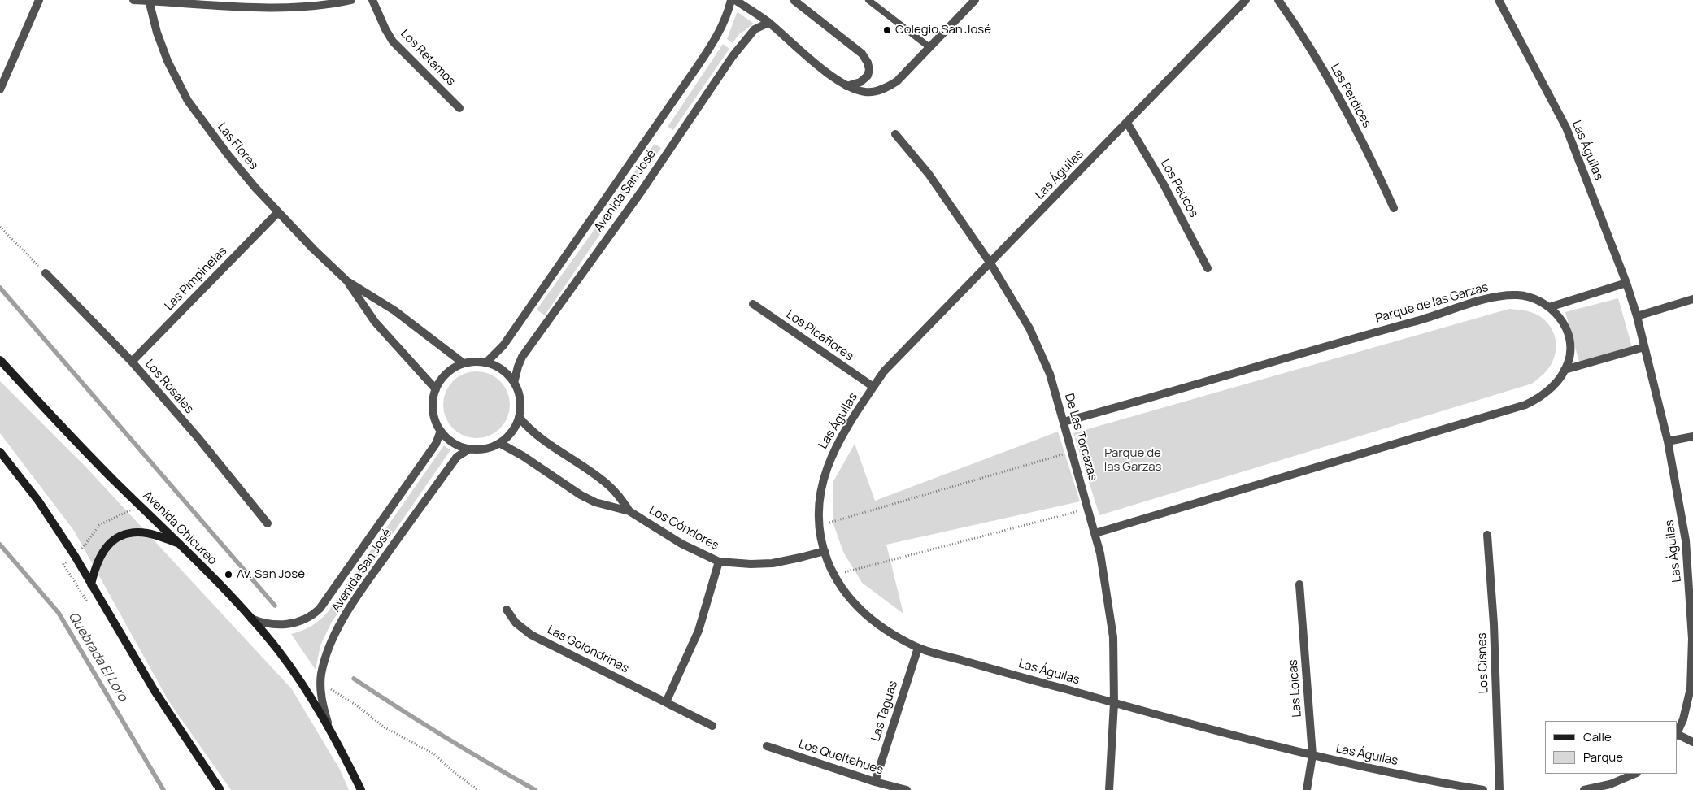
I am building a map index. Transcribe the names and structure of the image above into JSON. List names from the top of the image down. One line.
{"streets":{"main road":["Avenida Chicureo"],"street":["Los Retamos","Las Perdices","Las Flores","Las Águilas","Los Peucos","Avenida San José","Las Pimpinelas","Parque de las Garzas","Los Picaflores","Los Rosales","De Las Torcazas","Los Cóndores","Las Golondrinas","Los Cisnes","Las Loicas","Las Taguas","Los Queltehues"]},"crossings":[["Las Flores","Avenida San José"],["Las Flores","Las Pimpinelas"],["Las Flores","Los Cóndores"],["Las Águilas","Los Peucos"],["Las Águilas","Los Picaflores"],["Las Águilas","De Las Torcazas"],["Las Águilas","Los Cóndores"],["Las Águilas","Las Loicas"],["Las Águilas","Las Taguas"],["Avenida San José","Avenida Chicureo"],["Avenida San José","Los Cóndores"],["Las Pimpinelas","Los Rosales"],["Parque de las Garzas","De Las Torcazas"],["Las Taguas","Los Queltehues"]],"water":["Quebrada El Loro"],"parks":["Parque de las Garzas"],"places":["Colegio San José","Av. San José"],"legend":["Calle","Parque"]}
